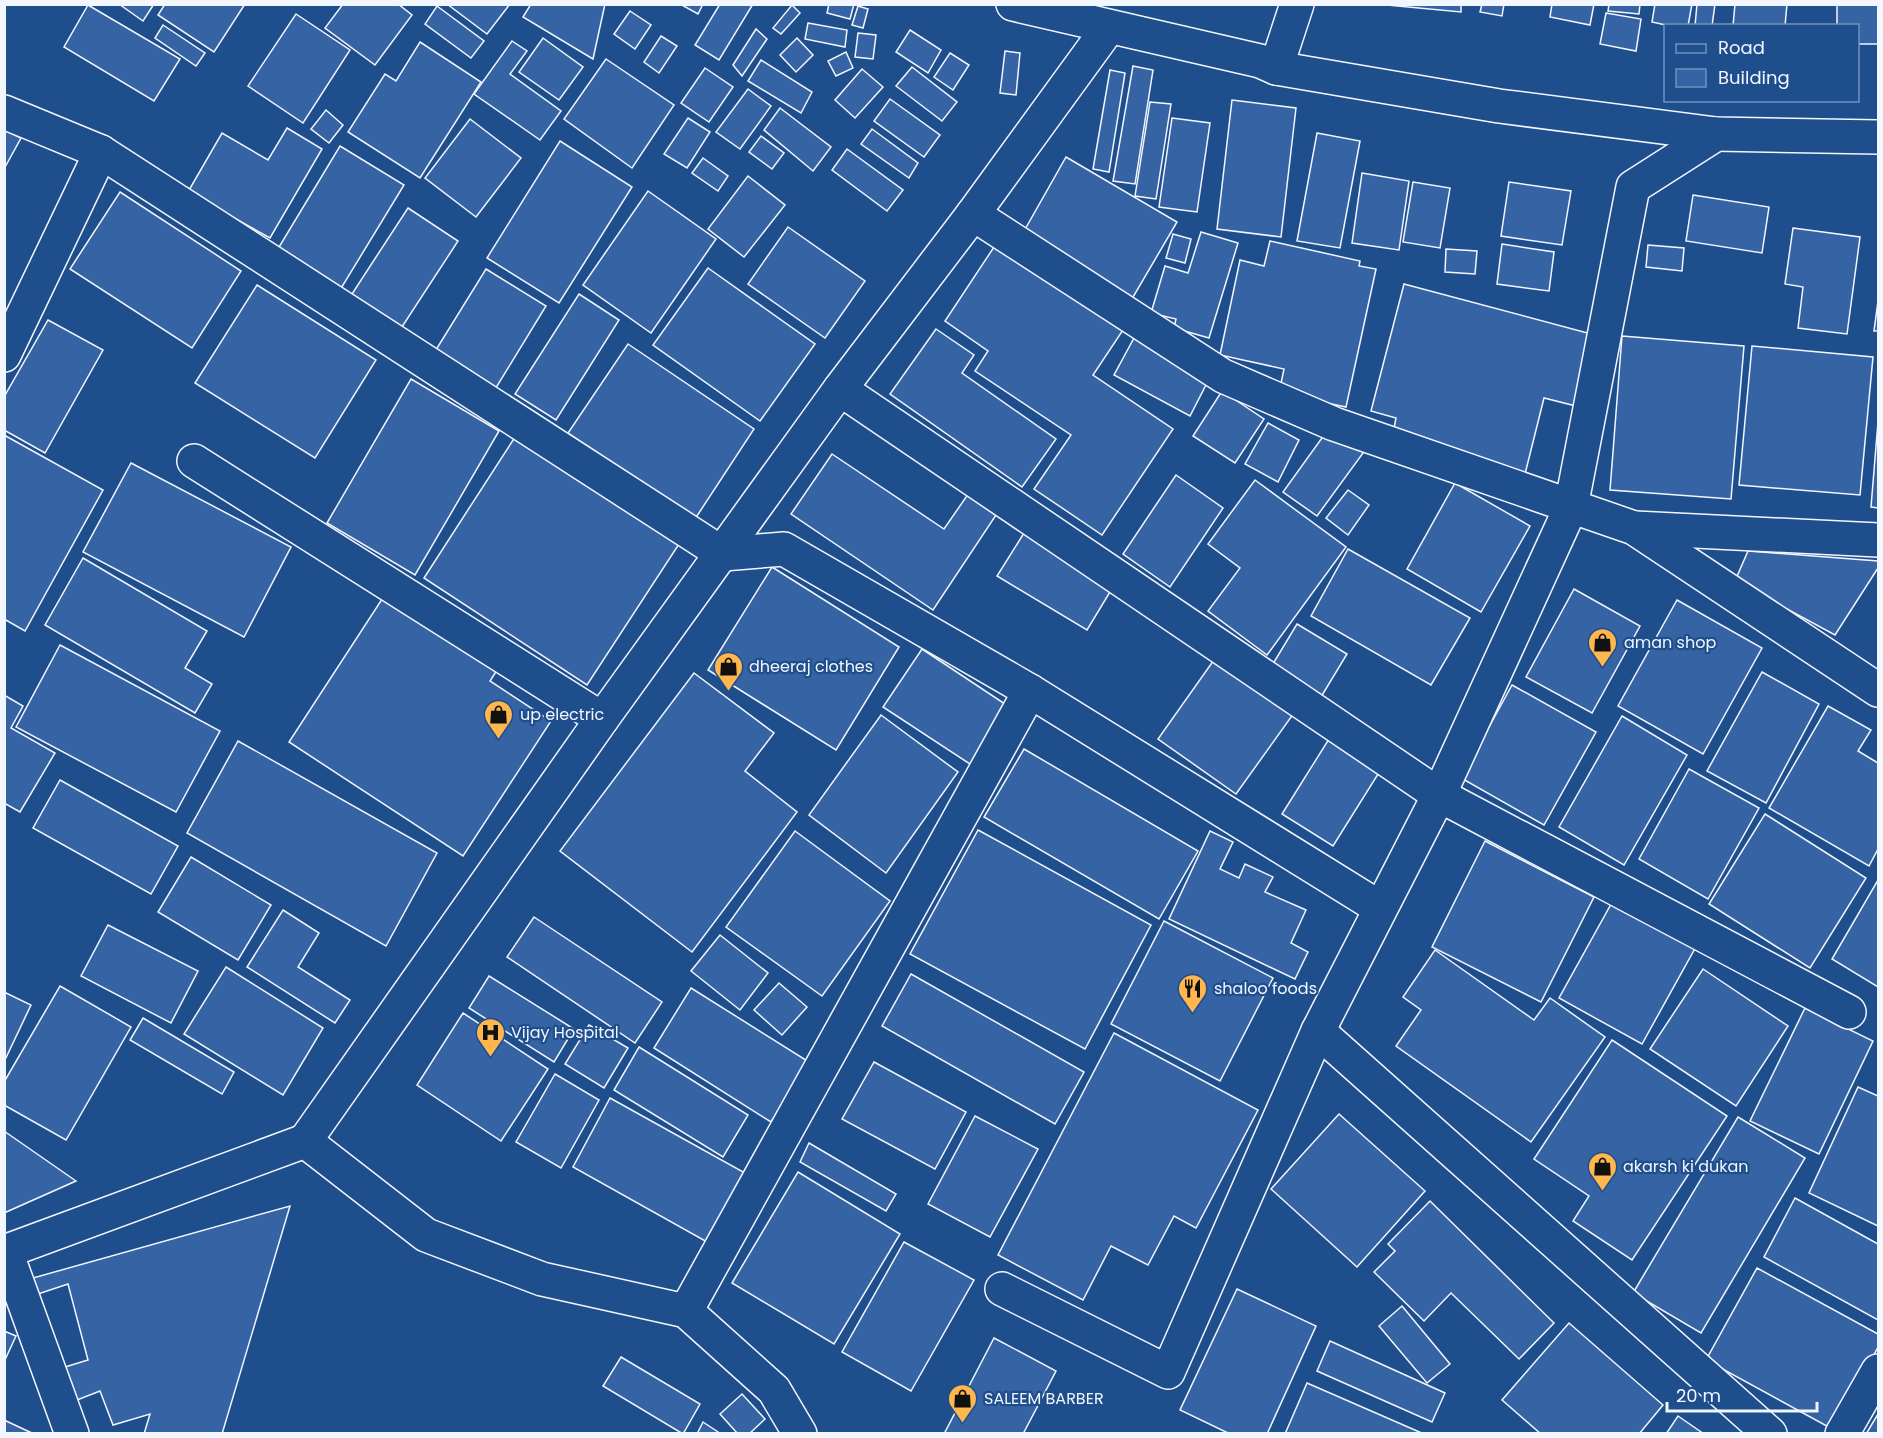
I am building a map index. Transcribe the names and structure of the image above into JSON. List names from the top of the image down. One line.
{"places":{"shop":["aman shop","dheeraj clothes","up electric","akarsh ki dukan","SALEEM BARBER"],"restaurant":["shaloo foods"],"hospital":["Vijay Hospital"]},"legend":["Road","Building"],"scale_bar":"20 m"}
